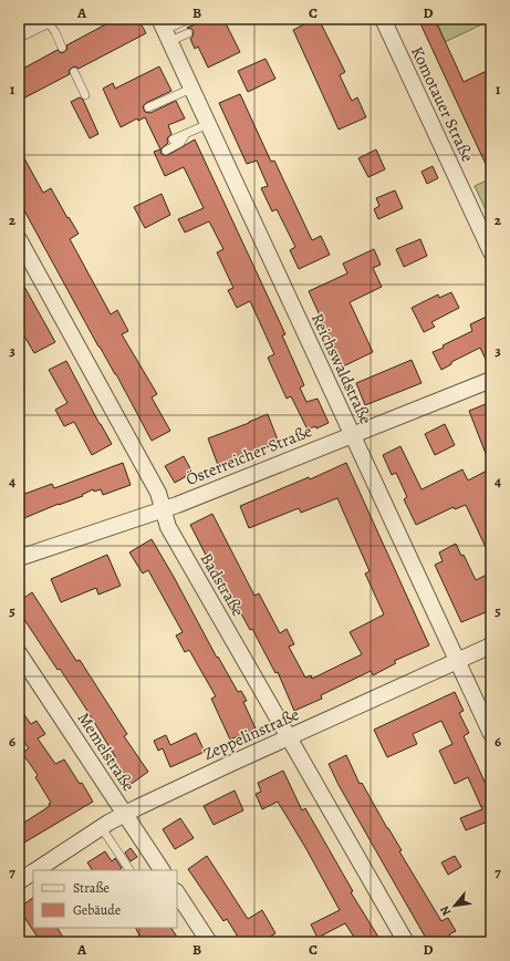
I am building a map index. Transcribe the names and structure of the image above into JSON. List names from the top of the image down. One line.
{"streets":{"street":["Komotauer Straße","Reichswaldstraße","Österreicher Straße","Badstraße","Zeppelinstraße","Memelstraße"]},"crossings":[["Reichswaldstraße","Österreicher Straße"],["Reichswaldstraße","Zeppelinstraße"],["Österreicher Straße","Badstraße"],["Badstraße","Zeppelinstraße"],["Zeppelinstraße","Memelstraße"]],"legend":["Straße","Gebäude"],"north":"bottom left","grid":{"columns":["A","B","C","D"],"rows":["1","2","3","4","5","6","7"]}}
